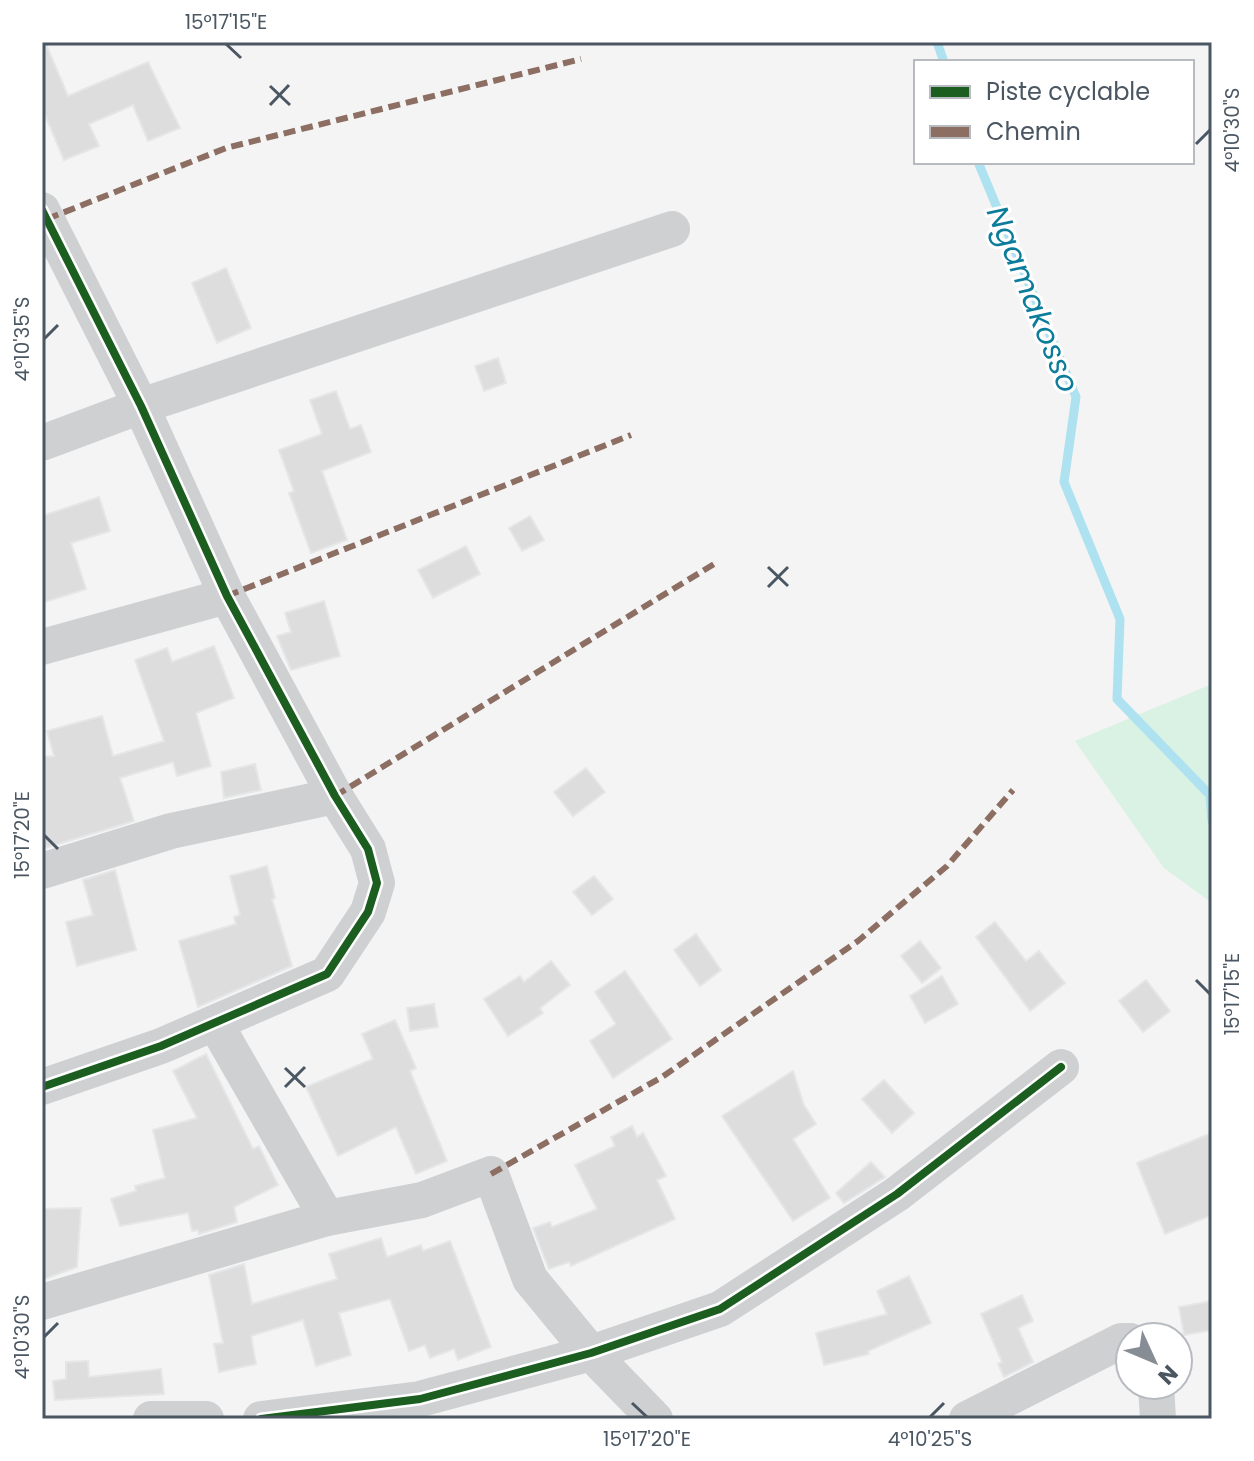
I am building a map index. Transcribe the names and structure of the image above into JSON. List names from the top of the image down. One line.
{"water":["Ngamakosso"],"legend":["Piste cyclable","Chemin"],"north":"bottom right","coordinates":["15°17'15\"E","4°10'30\"S","4°10'35\"S","15°17'20\"E","4°10'25\"S"]}
